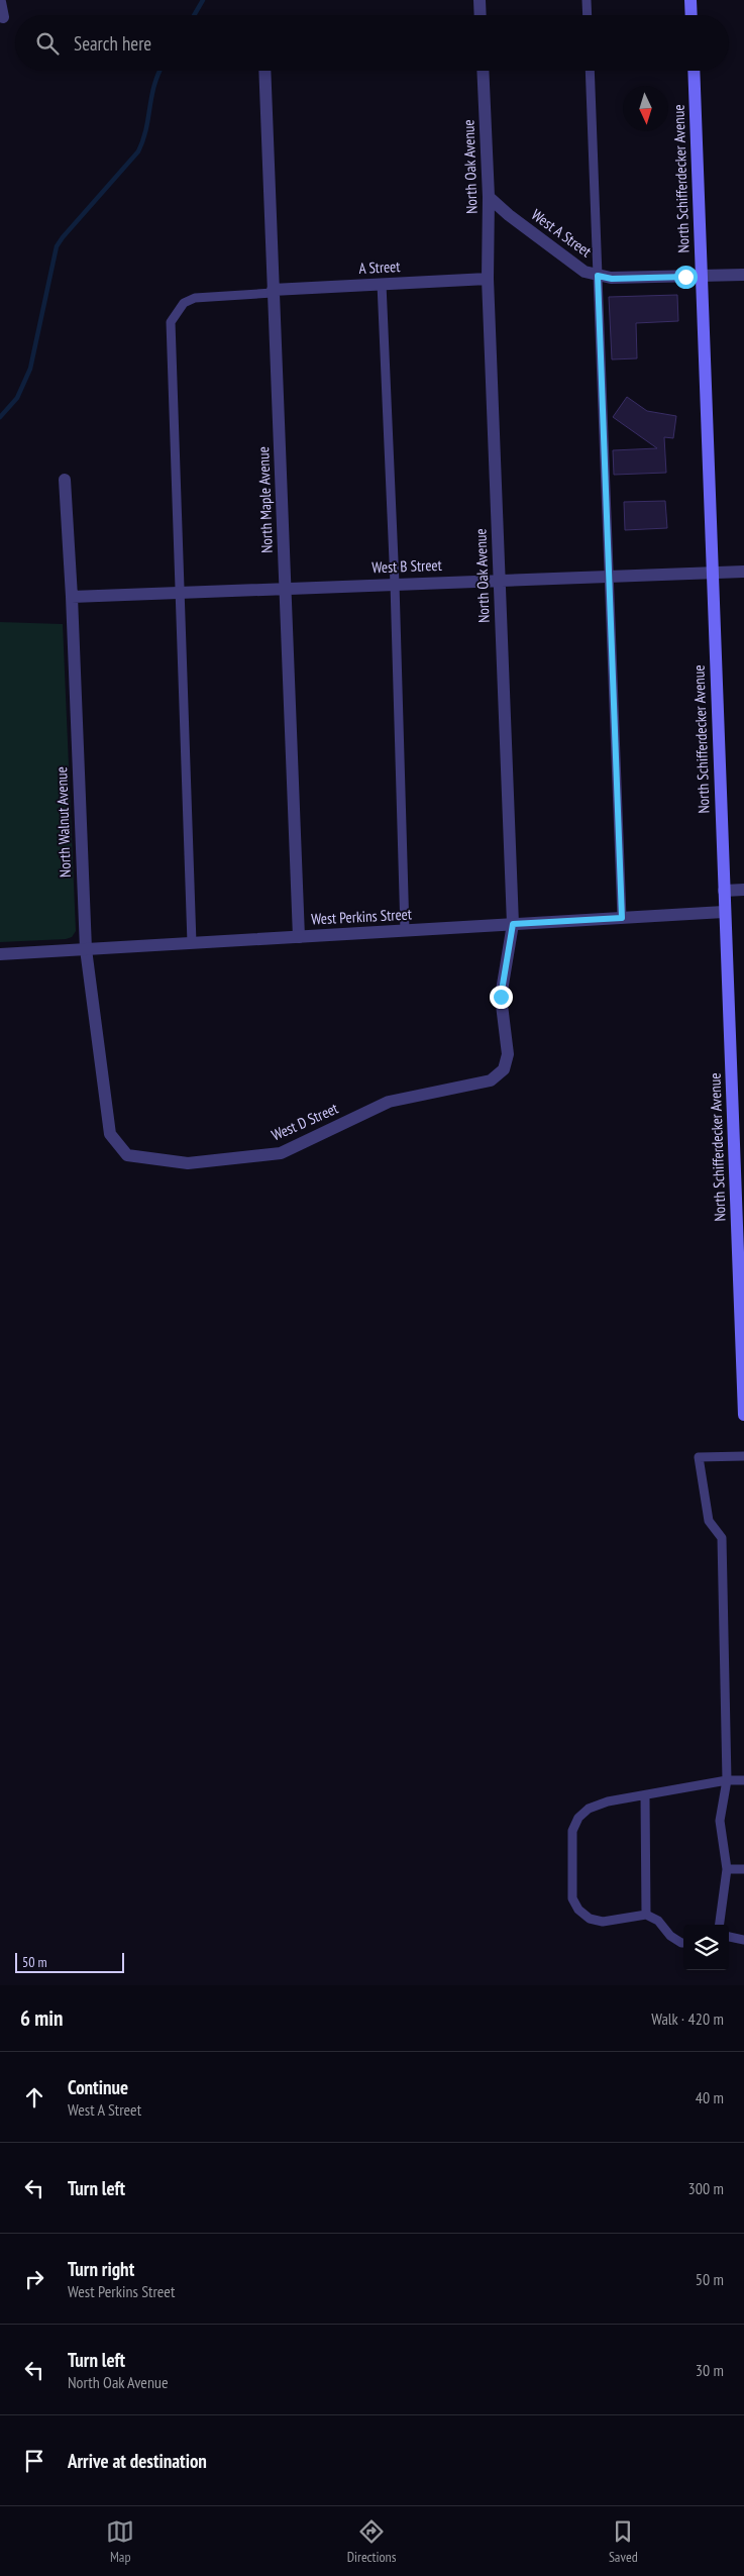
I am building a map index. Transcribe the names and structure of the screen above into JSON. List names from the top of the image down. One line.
{"streets":{"main road":["North Schifferdecker Avenue"],"street":["North Oak Avenue","West A Street","A Street","North Maple Avenue","West B Street","North Walnut Avenue","West Perkins Street","West D Street"]},"crossings":[["North Oak Avenue","West A Street"],["North Oak Avenue","A Street"],["North Oak Avenue","West B Street"],["North Oak Avenue","West Perkins Street"],["North Oak Avenue","West D Street"],["North Schifferdecker Avenue","West A Street"],["North Schifferdecker Avenue","West B Street"],["North Schifferdecker Avenue","West Perkins Street"],["A Street","North Maple Avenue"],["North Maple Avenue","West B Street"],["North Maple Avenue","West Perkins Street"],["West B Street","North Walnut Avenue"],["North Walnut Avenue","West Perkins Street"],["North Walnut Avenue","West D Street"]],"scale_bar":"50 m","north":"bottom","page":{"search":"Search here","scale":"50 m","heading":["6 min","Walk · 420 m"],"list":[["Continue","West A Street","40 m"],["Turn left","300 m"],["Turn right","West Perkins Street","50 m"],["Turn left","North Oak Avenue","30 m"],"Arrive at destination"],"nav":["Map","Directions","Saved"]}}
